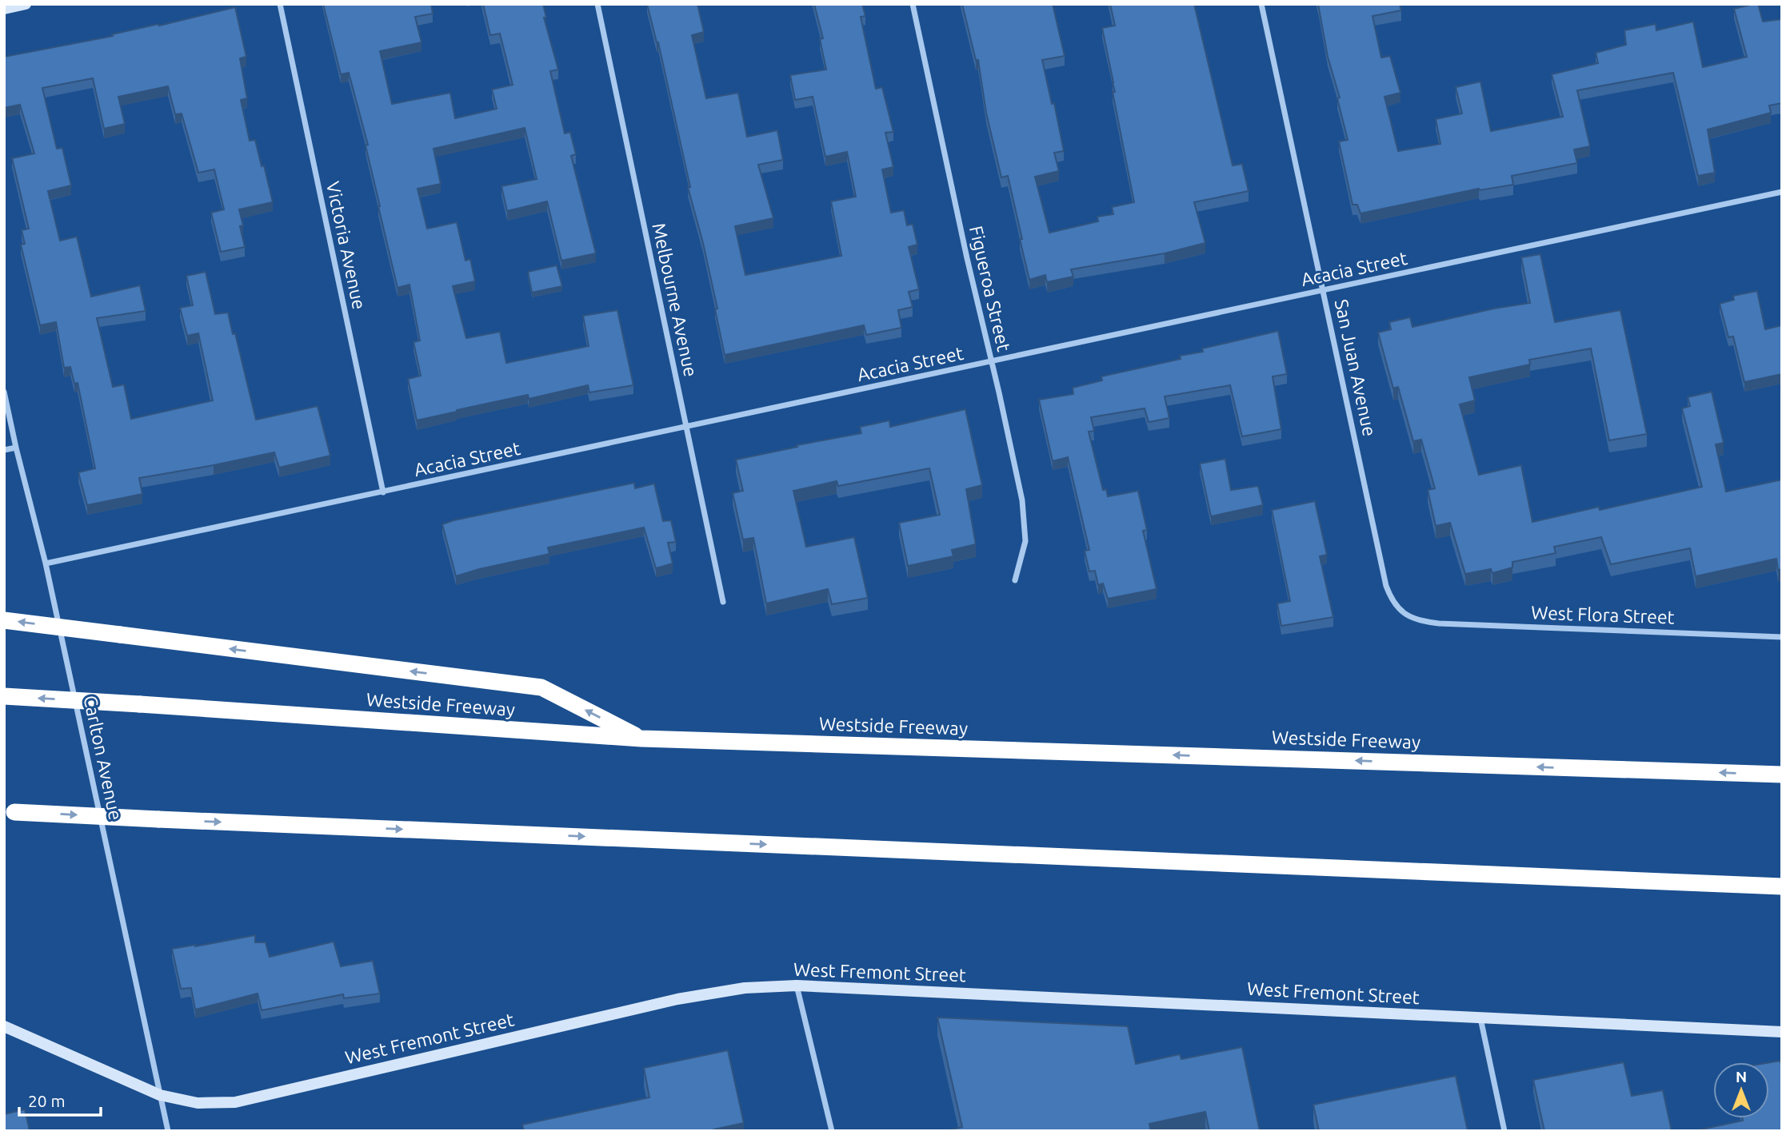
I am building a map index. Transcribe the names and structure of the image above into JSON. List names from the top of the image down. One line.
{"streets":{"highway":["Westside Freeway"],"street":["Victoria Avenue","Acacia Street","Figueroa Street","Melbourne Avenue","San Juan Avenue","West Flora Street","Carlton Avenue","West Fremont Street"]},"crossings":[["Victoria Avenue","Acacia Street"],["Acacia Street","Figueroa Street"],["Acacia Street","Melbourne Avenue"],["Acacia Street","San Juan Avenue"],["Acacia Street","Carlton Avenue"],["San Juan Avenue","West Flora Street"],["Carlton Avenue","West Fremont Street"]],"scale_bar":"20 m","north":"top"}
